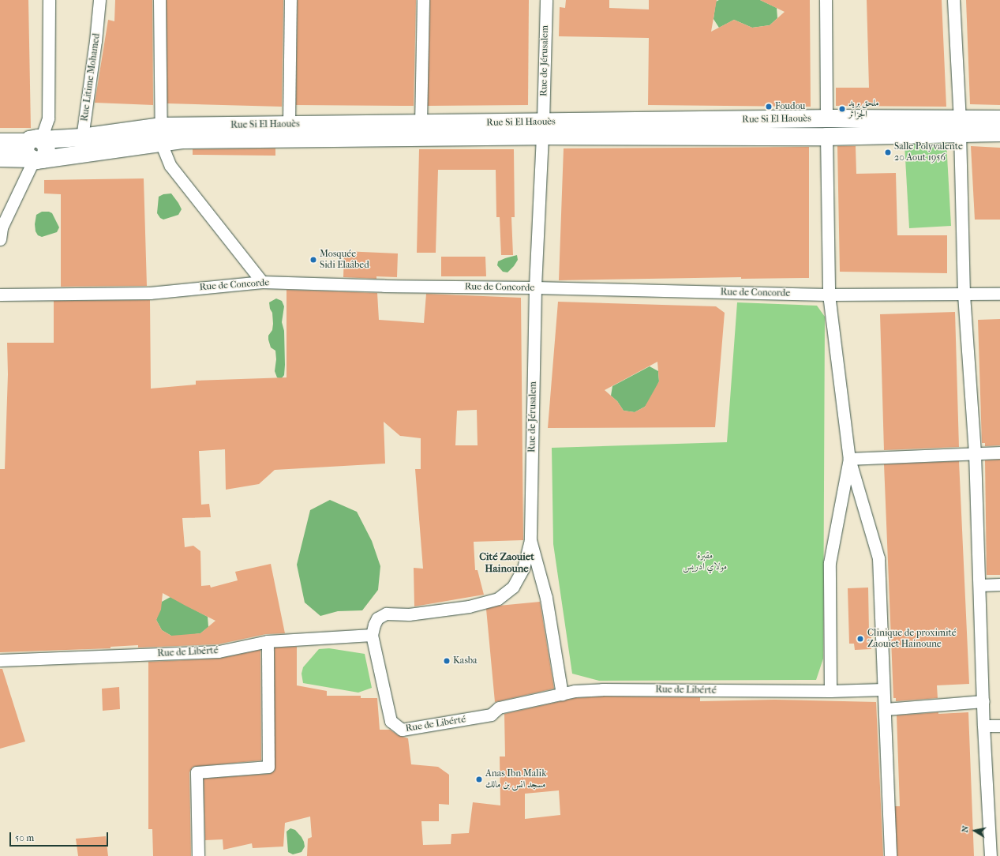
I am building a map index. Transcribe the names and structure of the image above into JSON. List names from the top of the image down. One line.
{"streets":{"street":["Rue de Jérusalem","Rue Litime Mohamed","Rue Si El Haouès","Rue de Concorde","Rue de Libérté"]},"crossings":[["Rue de Jérusalem","Rue Si El Haouès"],["Rue de Jérusalem","Rue de Concorde"],["Rue de Jérusalem","Rue de Libérté"],["Rue Litime Mohamed","Rue Si El Haouès"]],"districts":["Cité Zaouiet Hainoune"],"parks":["مقبرة مولاي ادريس"],"places":["Foudou","ملحق بريد الجزائر","Salle Polyvalente 20 Aout 1956","Mosquée Sidi Elaâbed","Clinique de proximité Zaouiet Hainoune","Kasba","Anas Ibn Malik مسجد انس بن مالك"],"scale_bar":"50 m","north":"left"}
